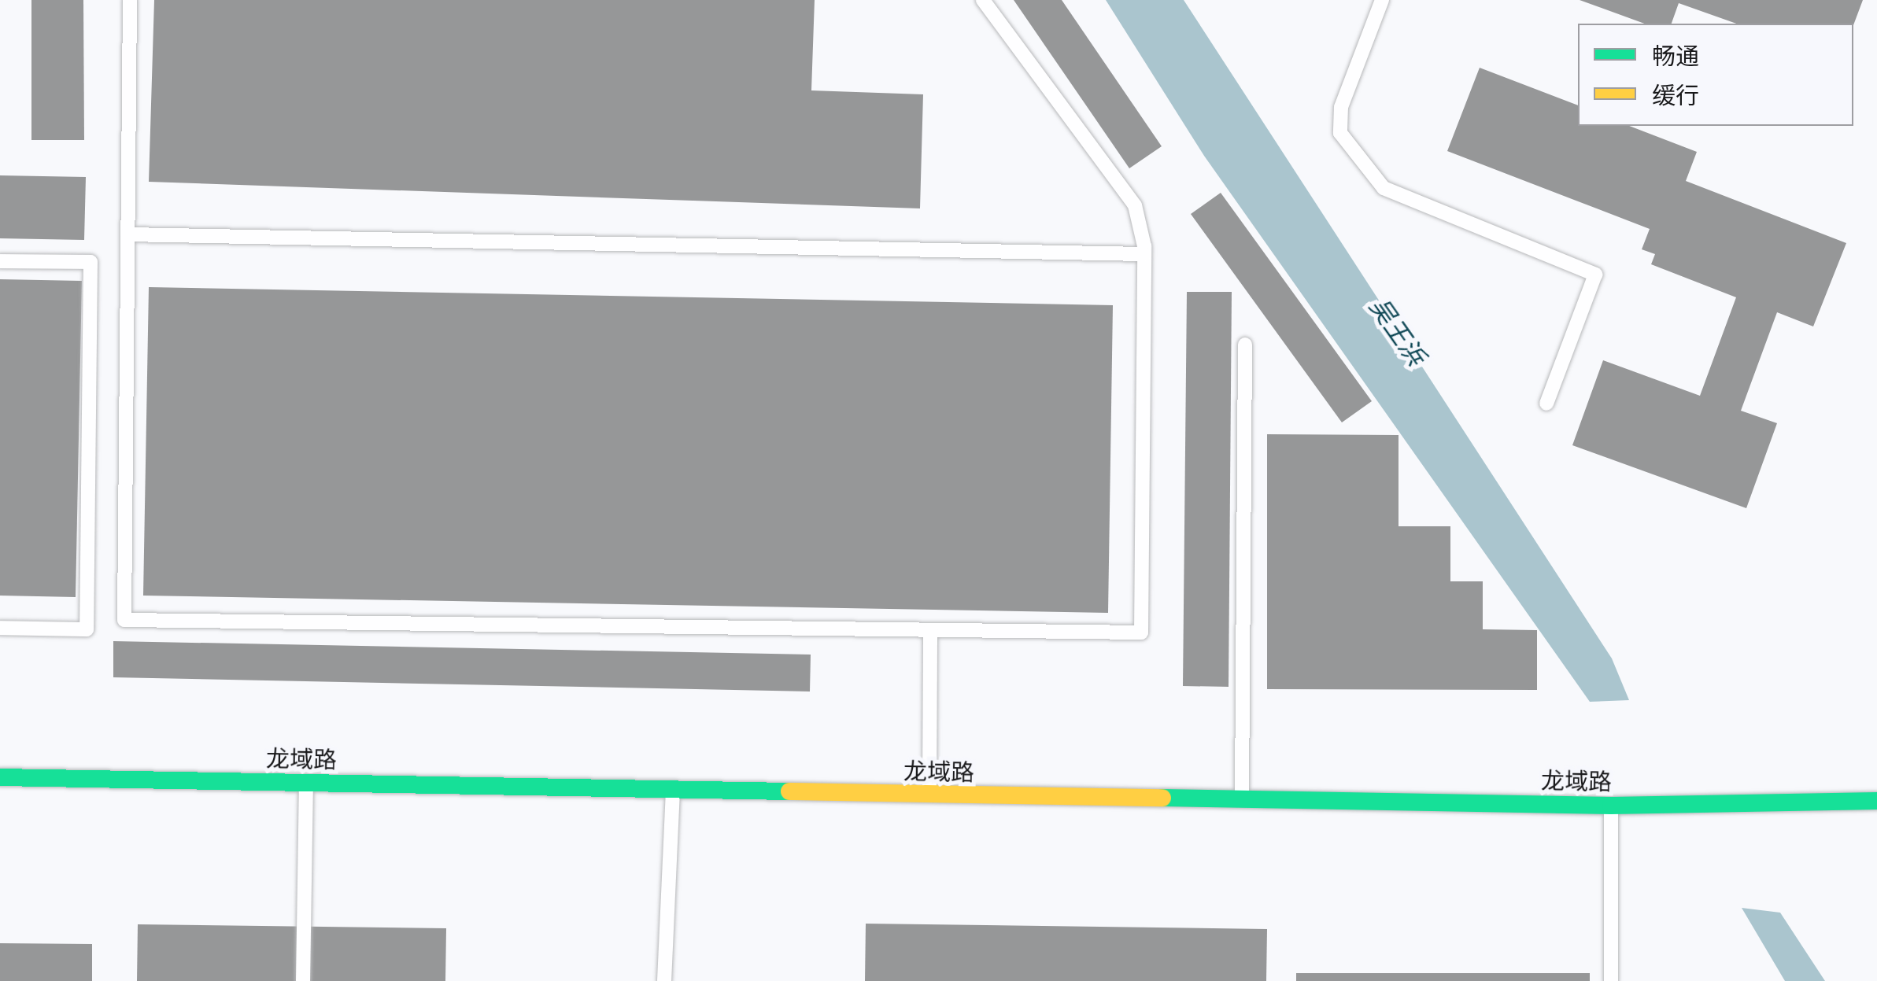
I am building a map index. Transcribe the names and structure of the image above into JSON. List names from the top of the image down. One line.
{"streets":{"street":["龙域路"]},"water":["吴王浜"],"legend":["畅通","缓行"]}
